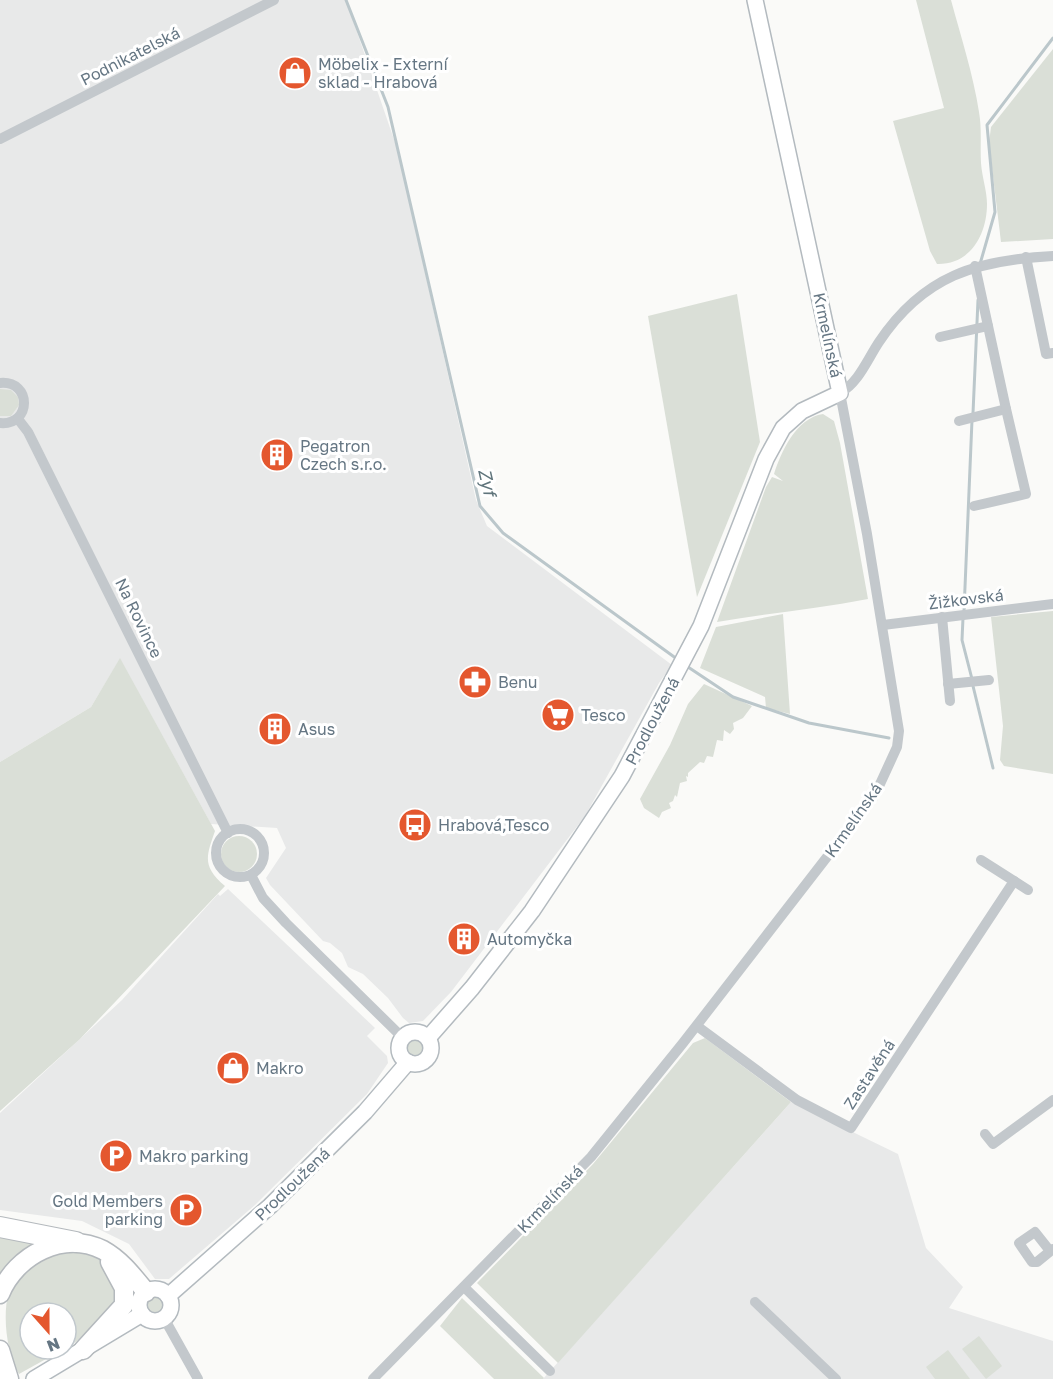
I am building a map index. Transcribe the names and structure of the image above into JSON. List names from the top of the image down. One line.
{"streets":{"main road":["Krmelínská","Prodloužená"],"street":["Podnikatelská","Žižkovská","Na Rovince","Zastavěná"]},"crossings":[["Krmelínská","Žižkovská"],["Krmelínská","Prodloužená"],["Krmelínská","Zastavěná"]],"water":["Zyf"],"places":{"shop":["Möbelix - Externí sklad - Hrabová","Makro"],"building":["Pegatron Czech s.r.o.","Asus","Automyčka"],"pharmacy":["Benu"],"supermarket":["Tesco"],"bus stop":["Hrabová,Tesco"],"parking":["Makro parking","Gold Members parking"]},"north":"bottom"}
